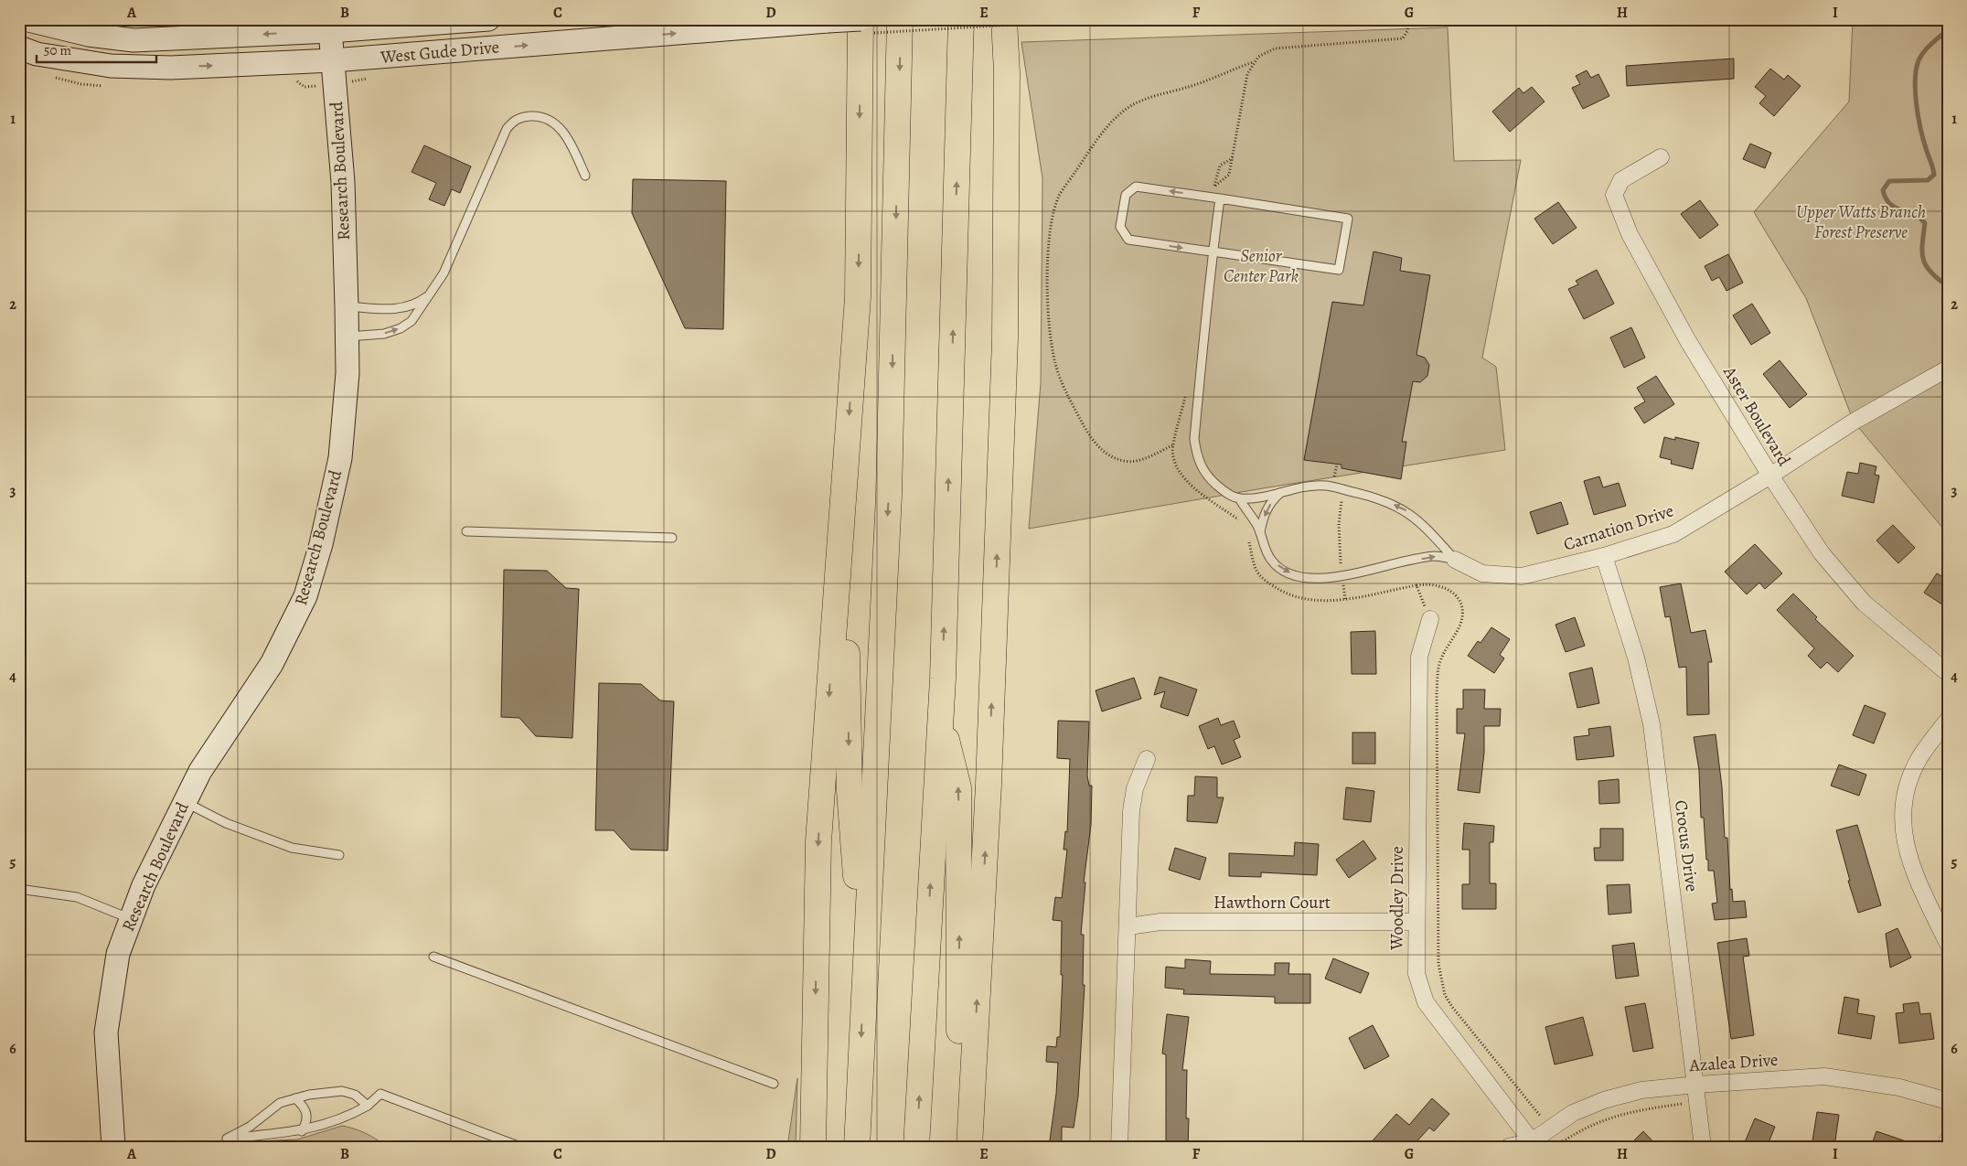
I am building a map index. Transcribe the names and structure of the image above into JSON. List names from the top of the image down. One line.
{"streets":{"main road":["West Gude Drive","Research Boulevard"],"street":["Aster Boulevard","Carnation Drive","Crocus Drive","Woodley Drive","Hawthorn Court","Azalea Drive"]},"crossings":[["West Gude Drive","Research Boulevard"],["Aster Boulevard","Carnation Drive"],["Carnation Drive","Crocus Drive"],["Crocus Drive","Azalea Drive"],["Woodley Drive","Hawthorn Court"],["Woodley Drive","Azalea Drive"]],"parks":["Upper Watts Branch Forest Preserve","Senior Center Park"],"scale_bar":"50 m","grid":{"columns":["A","B","C","D","E","F","G","H","I"],"rows":["1","2","3","4","5","6"]}}
